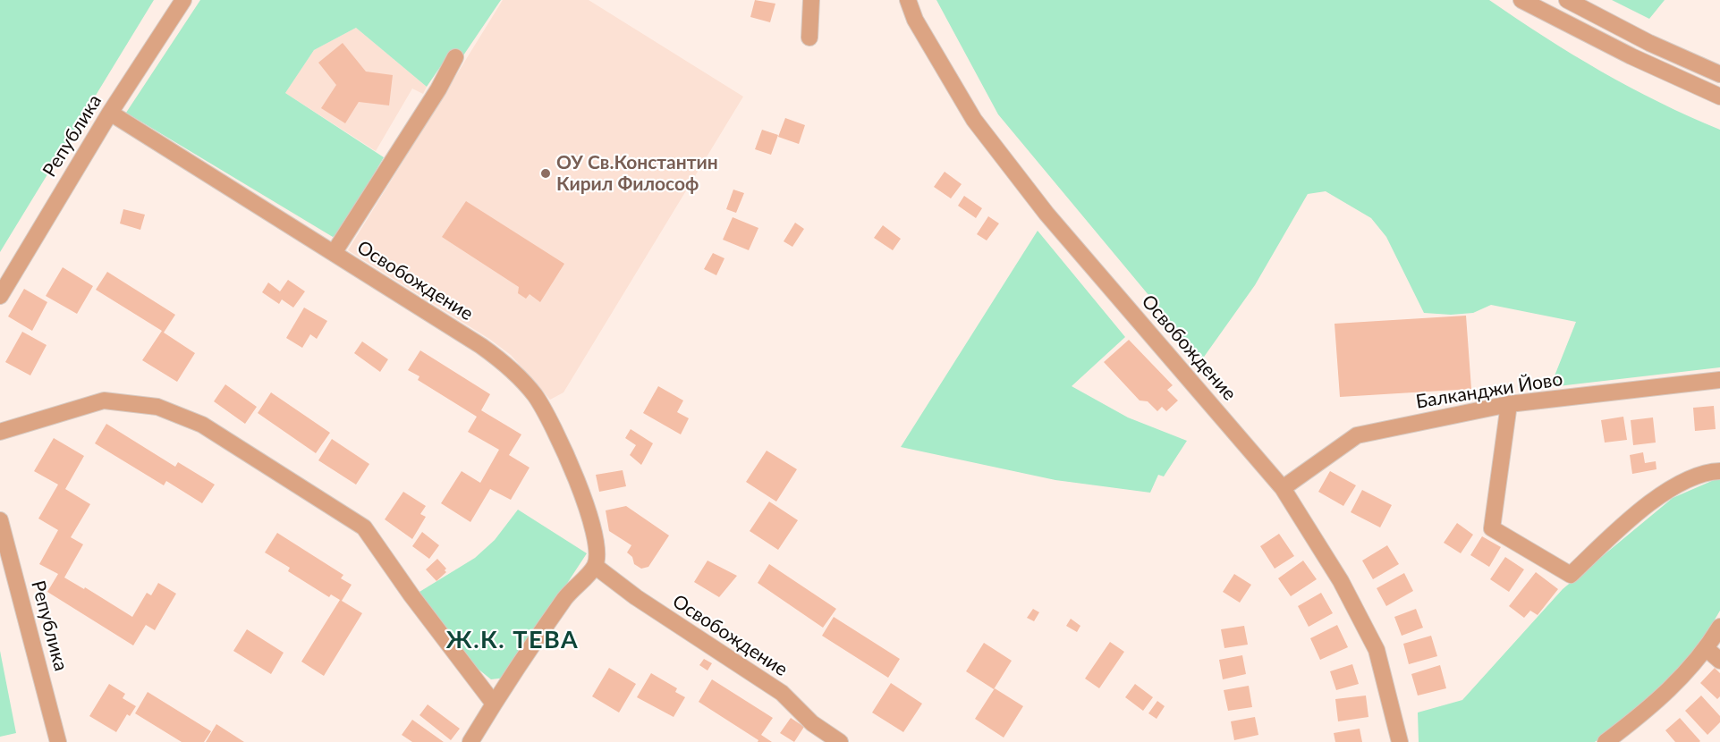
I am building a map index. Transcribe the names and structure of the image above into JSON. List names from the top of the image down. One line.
{"streets":{"street":["Република","Освобождение","Балканджи Йово"]},"crossings":[["Република","Освобождение"],["Освобождение","Балканджи Йово"]],"districts":["Ж.К. ТЕВА"],"places":["ОУ Св.Константин Кирил Философ"]}
